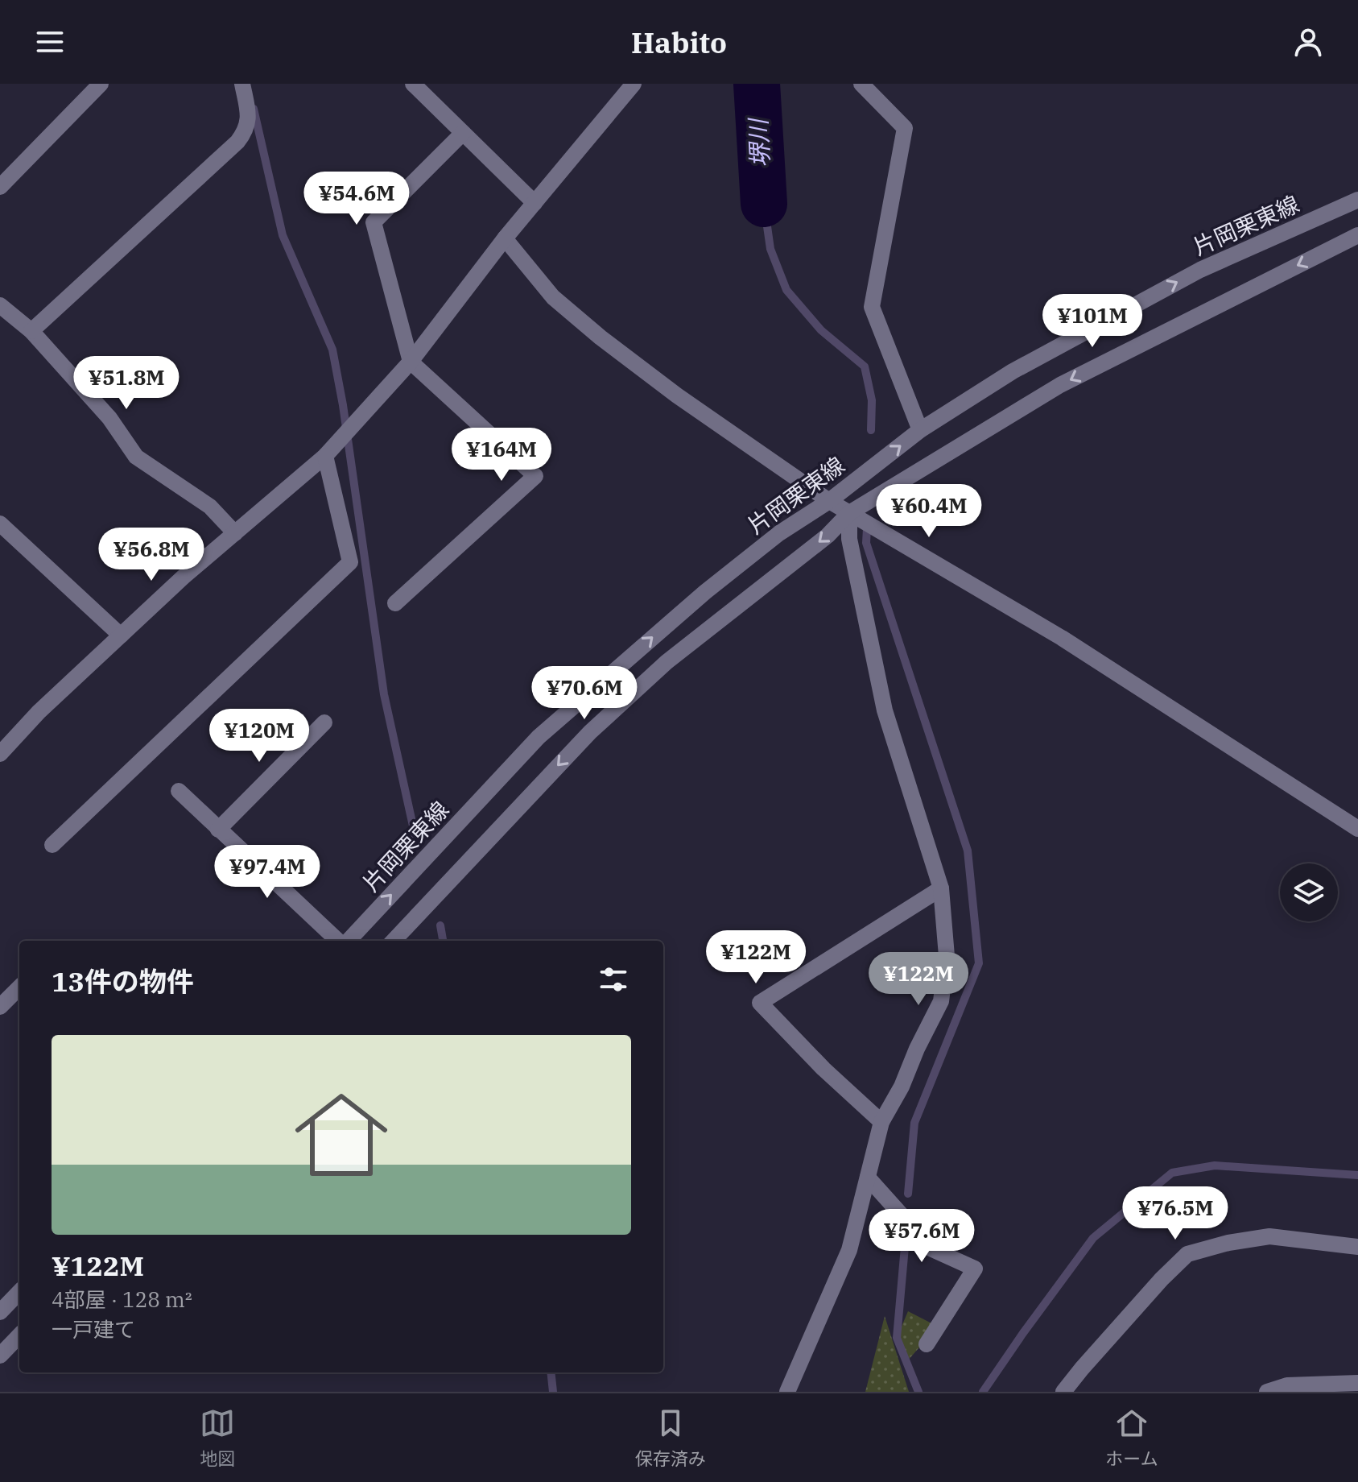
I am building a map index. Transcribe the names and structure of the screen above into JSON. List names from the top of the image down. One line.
{"streets":{"street":["片岡栗東線"]},"water":["堺川"],"page":{"header":"Habito","price":["¥54.6M","¥101M","¥51.8M","¥164M","¥60.4M","¥56.8M","¥70.6M","¥120M","¥97.4M","¥122M","¥122M","¥76.5M","¥57.6M"],"heading":"13件の物件","list":[{"name":"¥122M","note":"4部屋 · 128 m² · 一戸建て"}],"tabs":["地図","保存済み","ホーム"]}}
